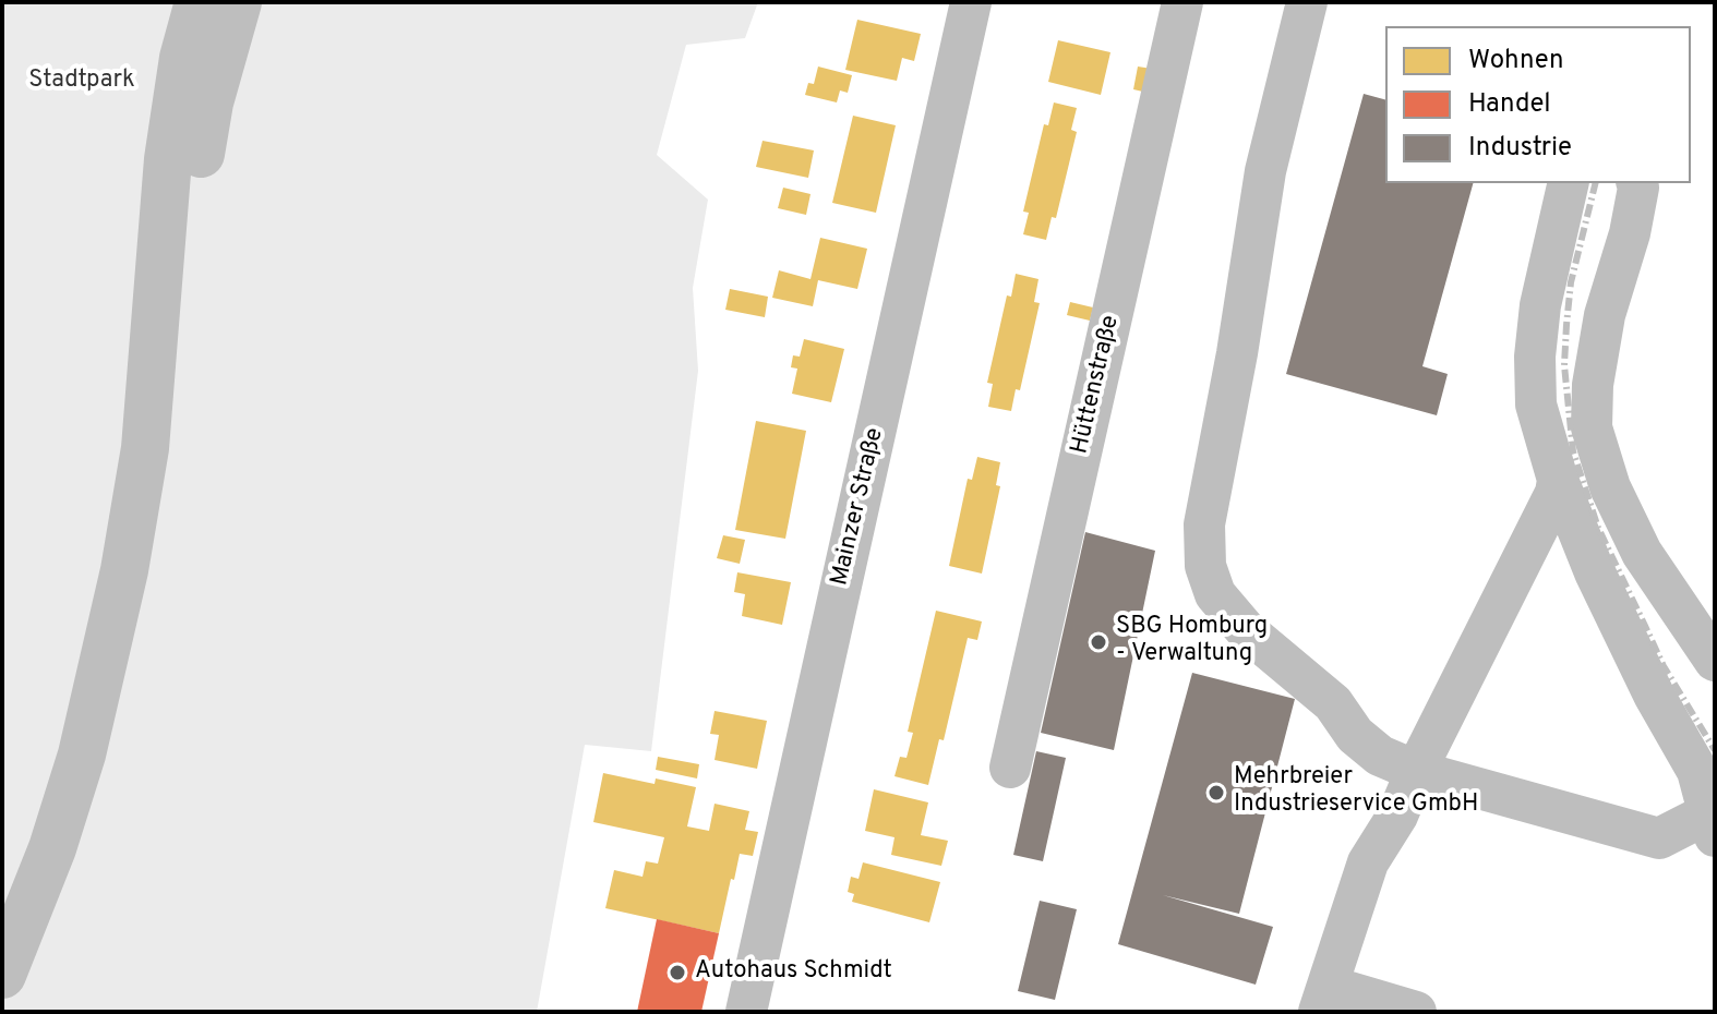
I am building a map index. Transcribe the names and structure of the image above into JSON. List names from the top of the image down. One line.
{"streets":{"street":["Hüttenstraße","Mainzer Straße"]},"parks":["Stadtpark"],"places":["SBG Homburg - Verwaltung","Mehrbreier Industrieservice GmbH","Autohaus Schmidt"],"legend":["Wohnen","Handel","Industrie"]}
